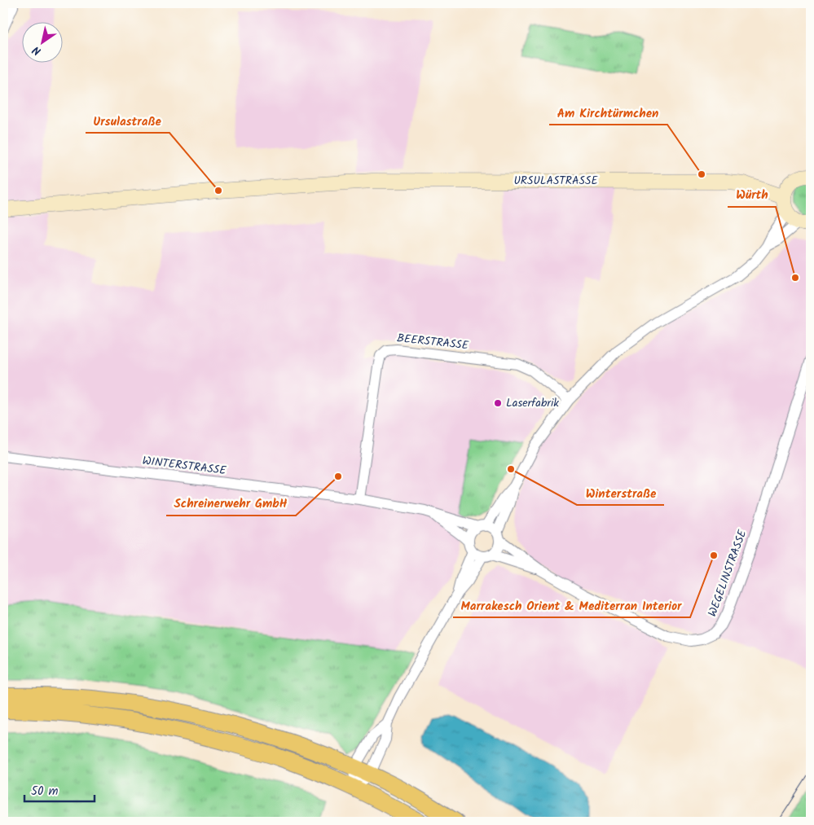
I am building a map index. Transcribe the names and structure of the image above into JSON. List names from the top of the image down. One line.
{"streets":{"street":["URSULASTRASSE","BEERSTRASSE","WINTERSTRASSE","WEGELINSTRASSE"]},"crossings":[["BEERSTRASSE","WINTERSTRASSE"],["WINTERSTRASSE","WEGELINSTRASSE"]],"places":["Am Kirchtürmchen","Ursulastraße","Würth","Laserfabrik","Winterstraße","Schreinerwehr GmbH","Marrakesch Orient & Mediterran Interior"],"scale_bar":"50 m","north":"bottom left"}
